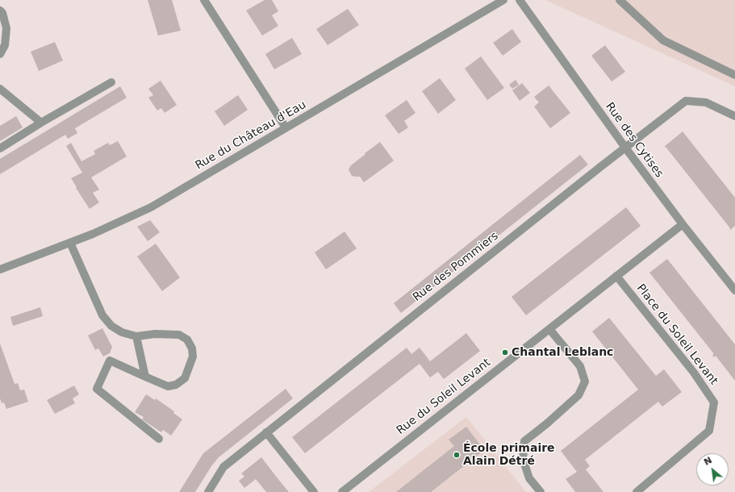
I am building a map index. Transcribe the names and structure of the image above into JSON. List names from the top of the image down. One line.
{"streets":{"street":["Rue du Château d'Eau","Rue des Cytises","Rue des Pommiers","Place du Soleil Levant","Rue du Soleil Levant"]},"crossings":[["Rue des Cytises","Rue des Pommiers"],["Rue des Cytises","Rue du Soleil Levant"],["Place du Soleil Levant","Rue du Soleil Levant"]],"places":["Chantal Leblanc","École primaire Alain Détré"],"north":"top left"}
